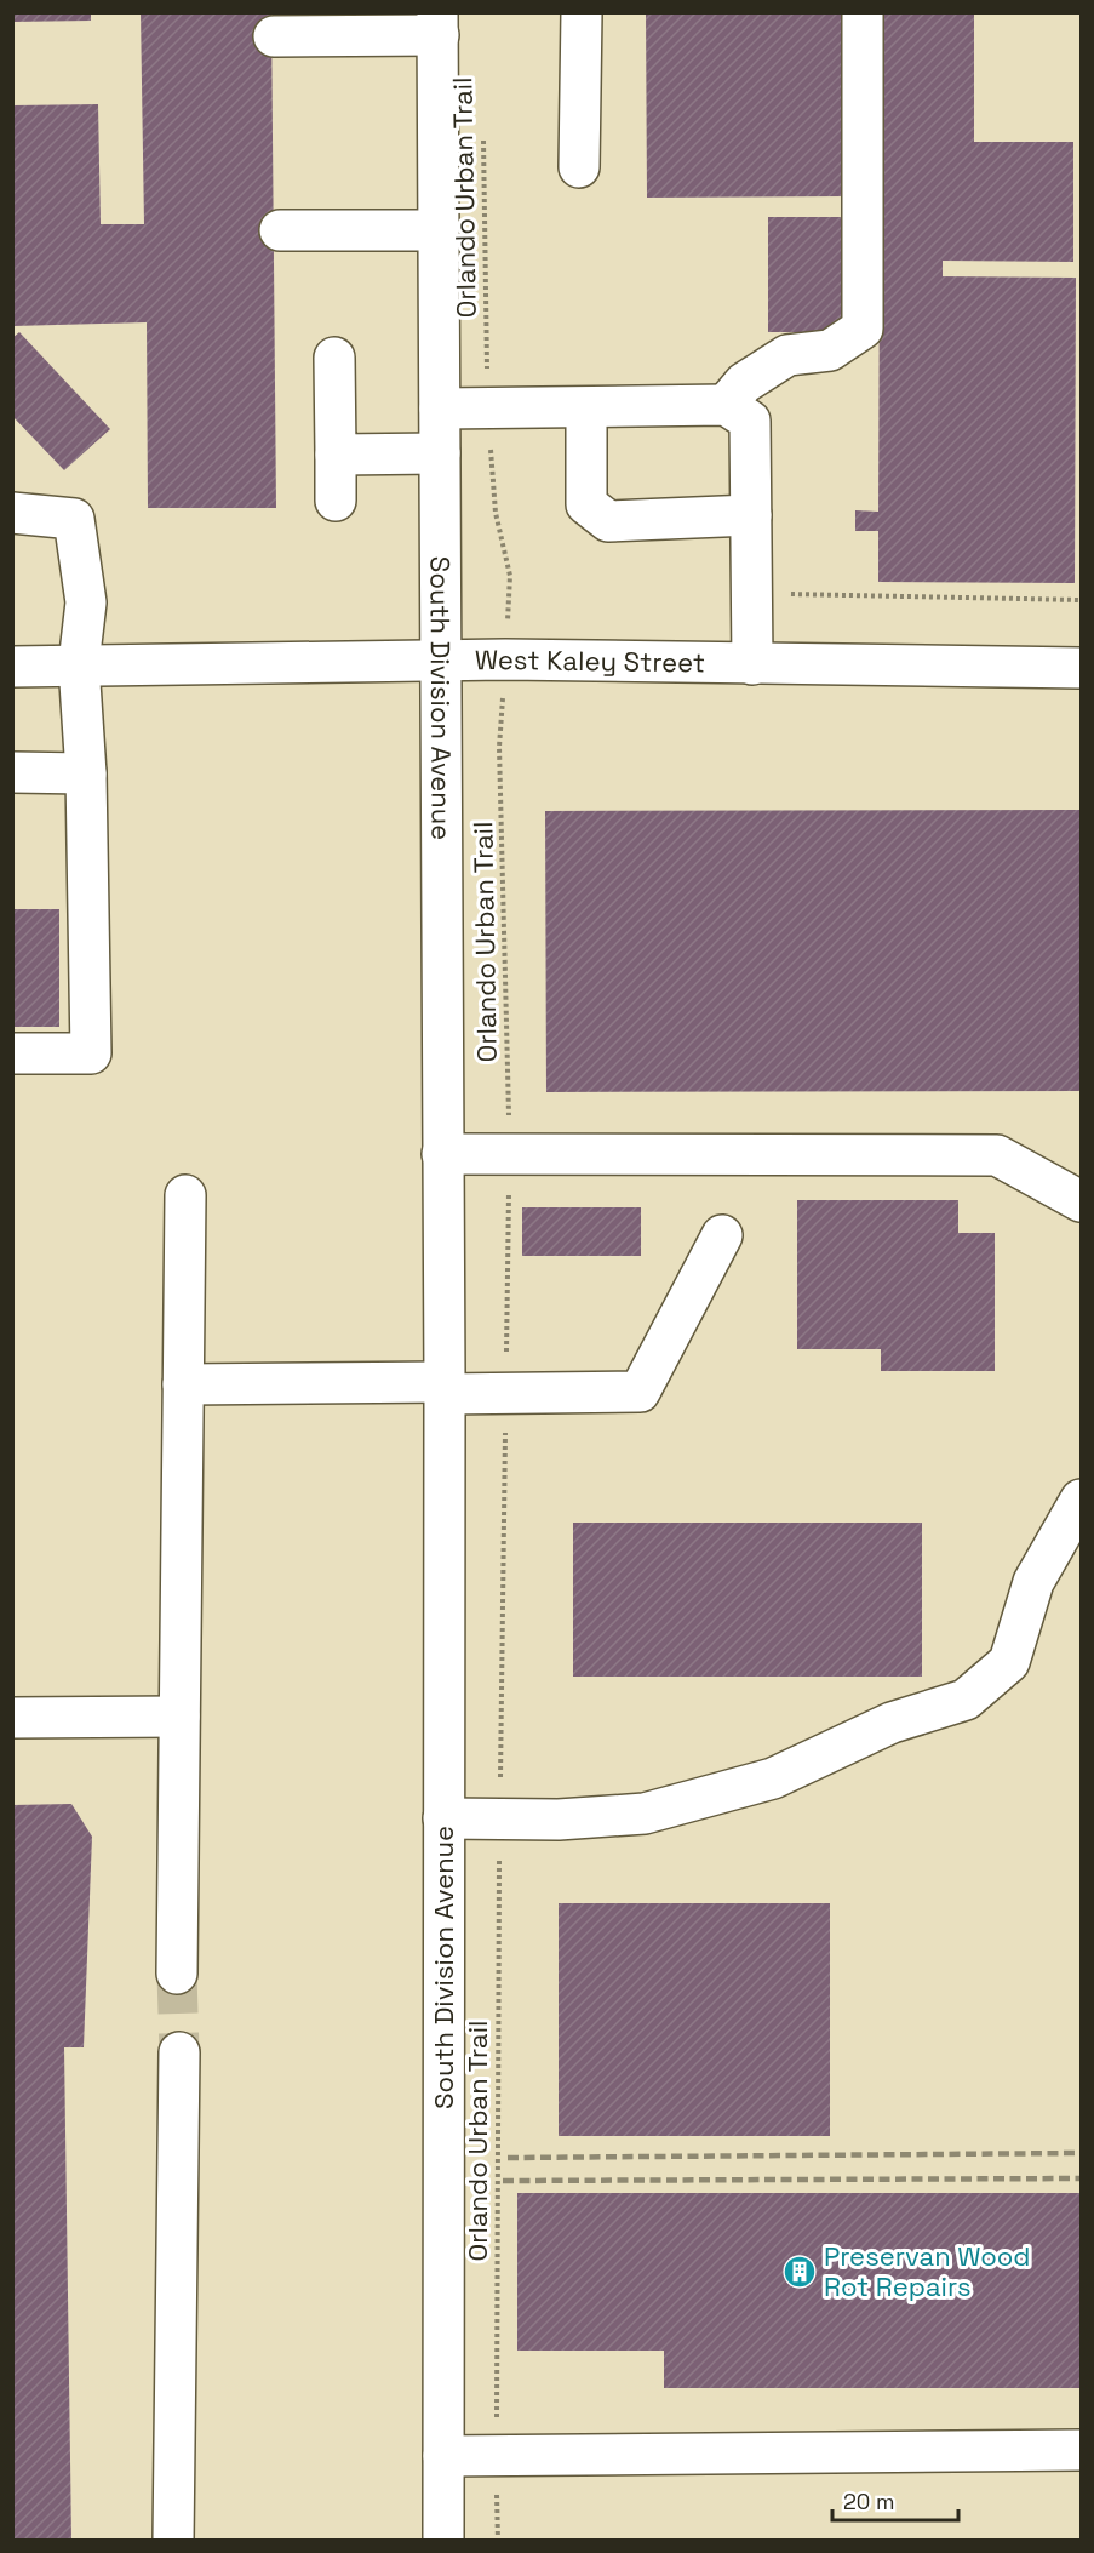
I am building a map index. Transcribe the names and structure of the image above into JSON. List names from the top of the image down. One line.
{"streets":{"street":["West Kaley Street","South Division Avenue"],"path":["Orlando Urban Trail"]},"crossings":[["West Kaley Street","South Division Avenue"]],"places":{"building":["Preservan Wood Rot Repairs"]},"scale_bar":"20 m"}
